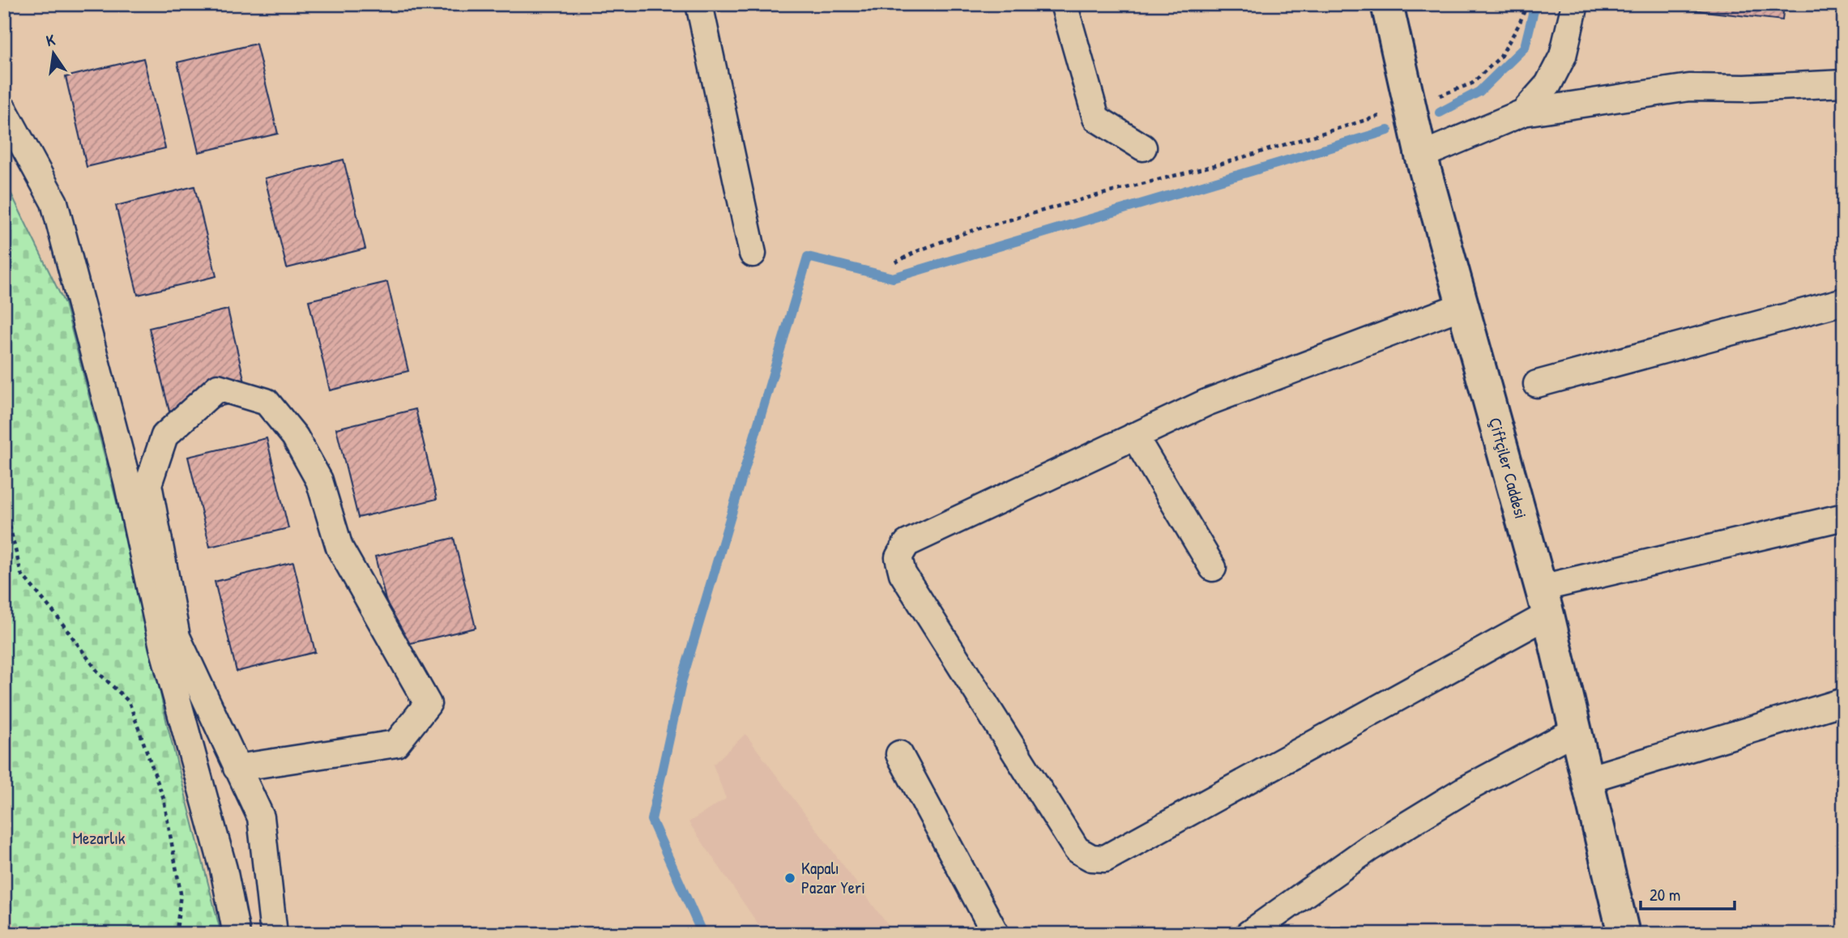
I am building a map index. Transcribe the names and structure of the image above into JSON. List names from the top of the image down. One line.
{"streets":{"street":["Çiftçiler Caddesi"]},"parks":["Mezarlık"],"places":["Kapalı Pazar Yeri"],"scale_bar":"20 m","north":"top"}
